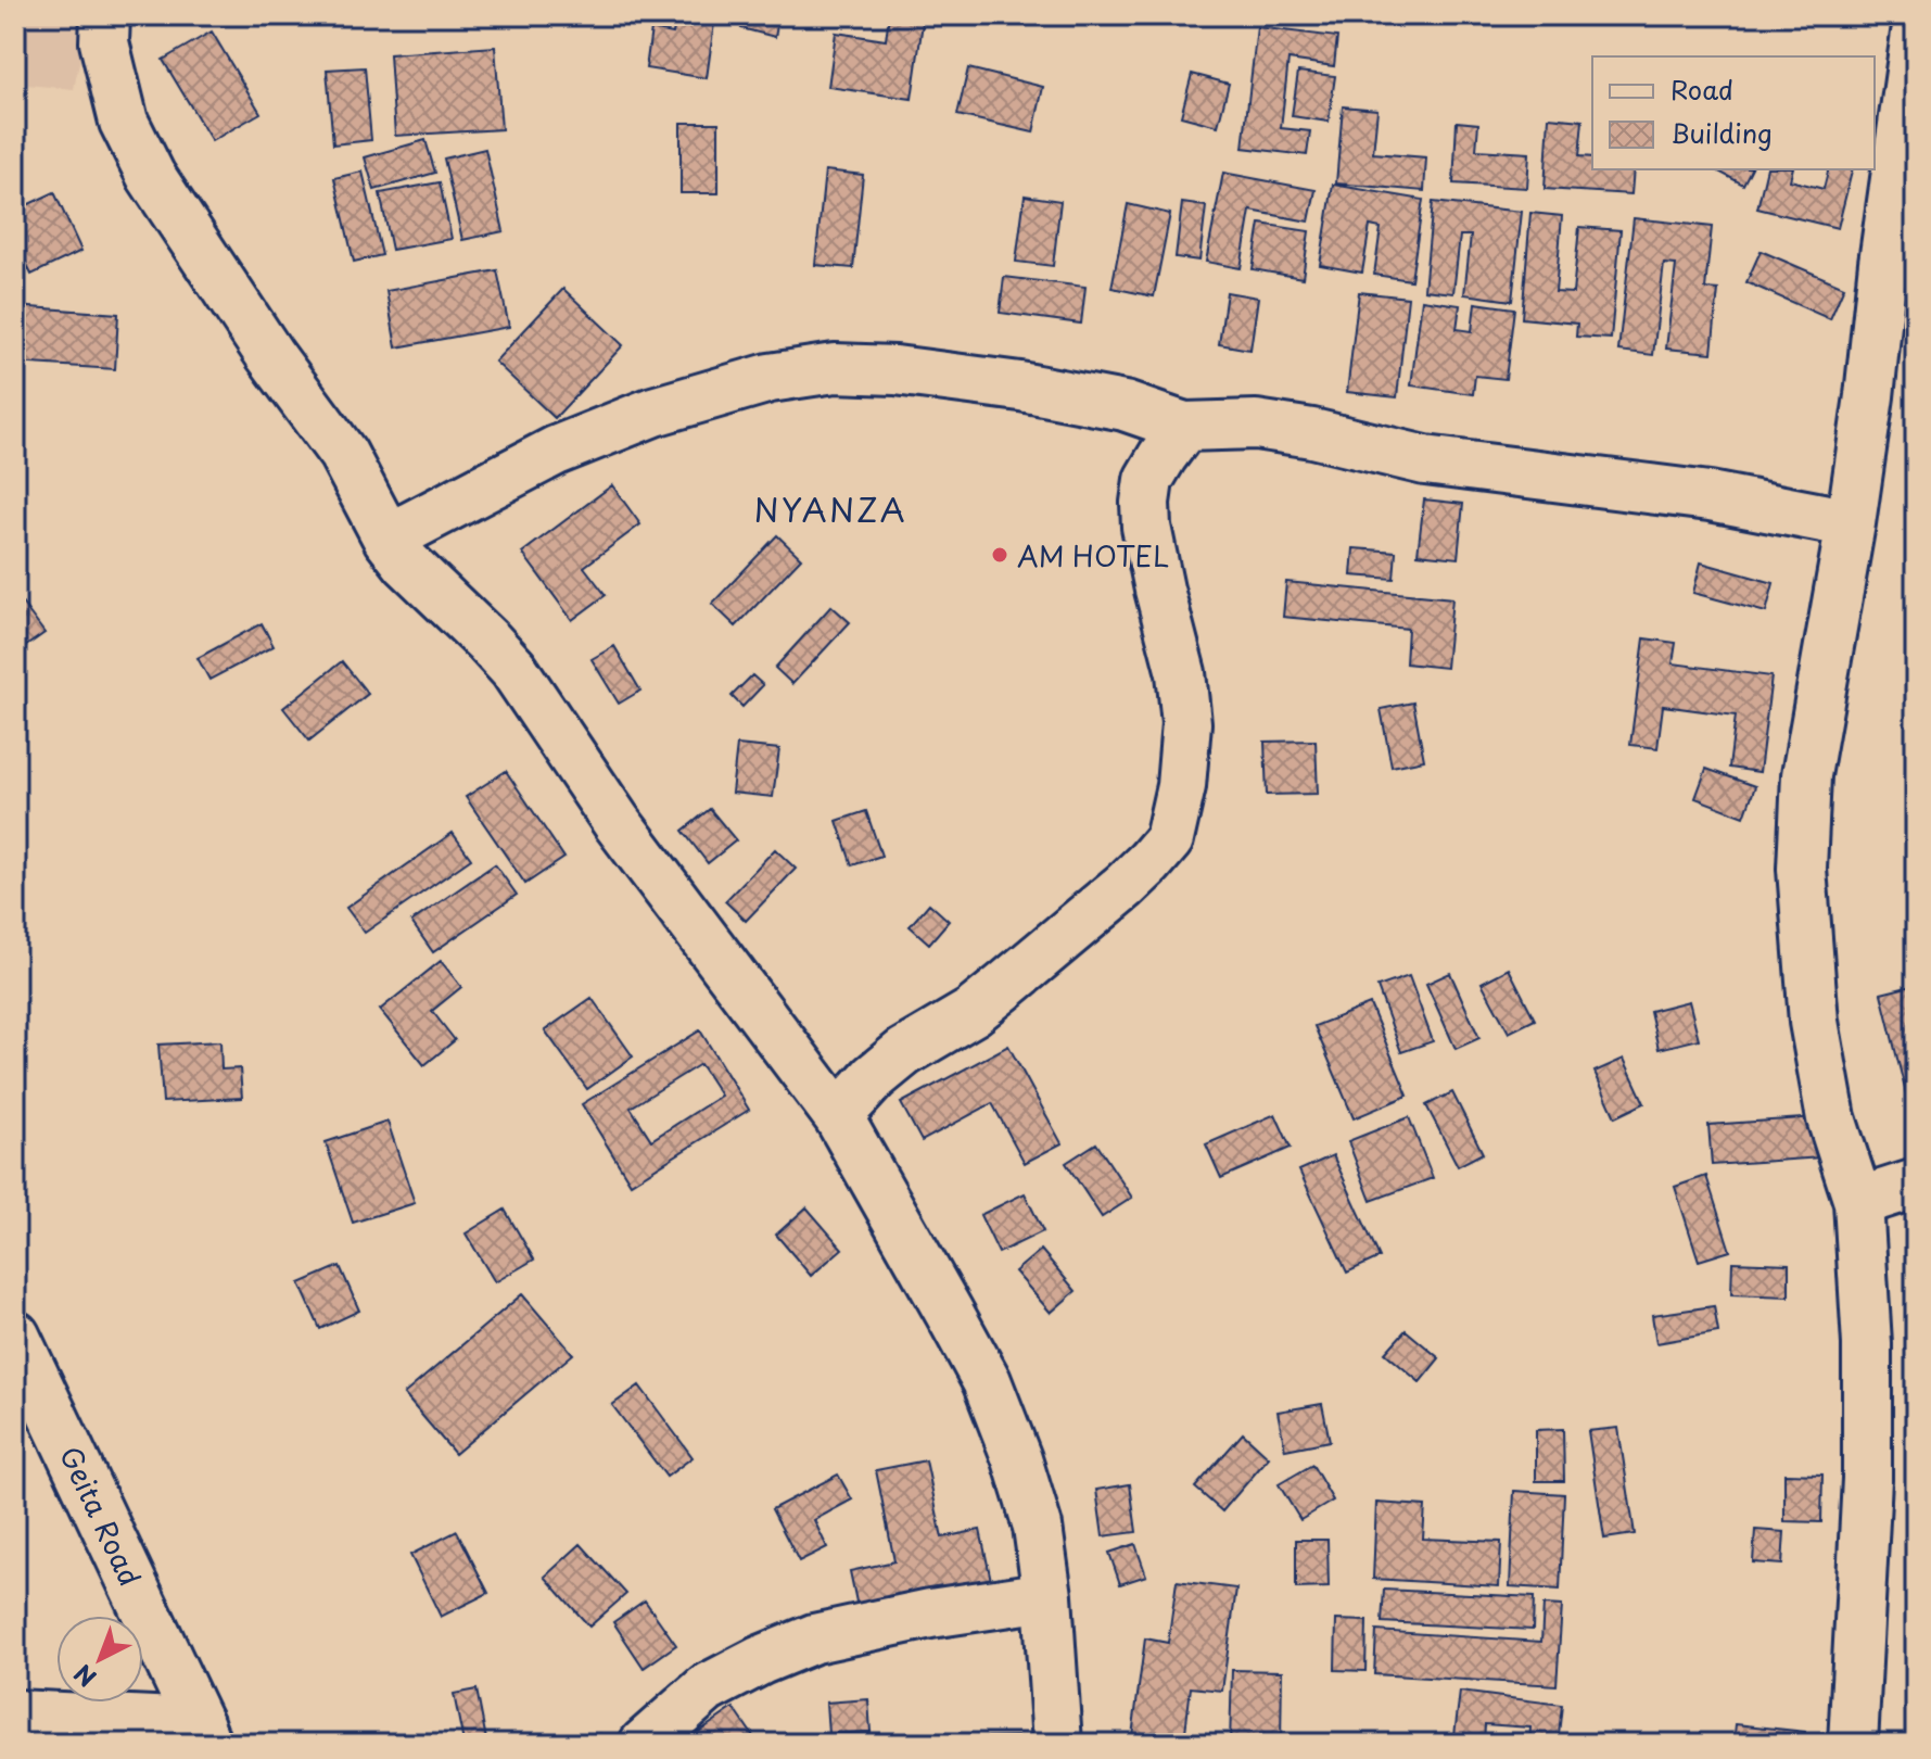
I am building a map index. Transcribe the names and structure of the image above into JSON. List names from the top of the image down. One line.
{"streets":{"main road":["Geita Road"]},"districts":["NYANZA"],"places":["AM HOTEL"],"legend":["Road","Building"],"north":"bottom left"}
